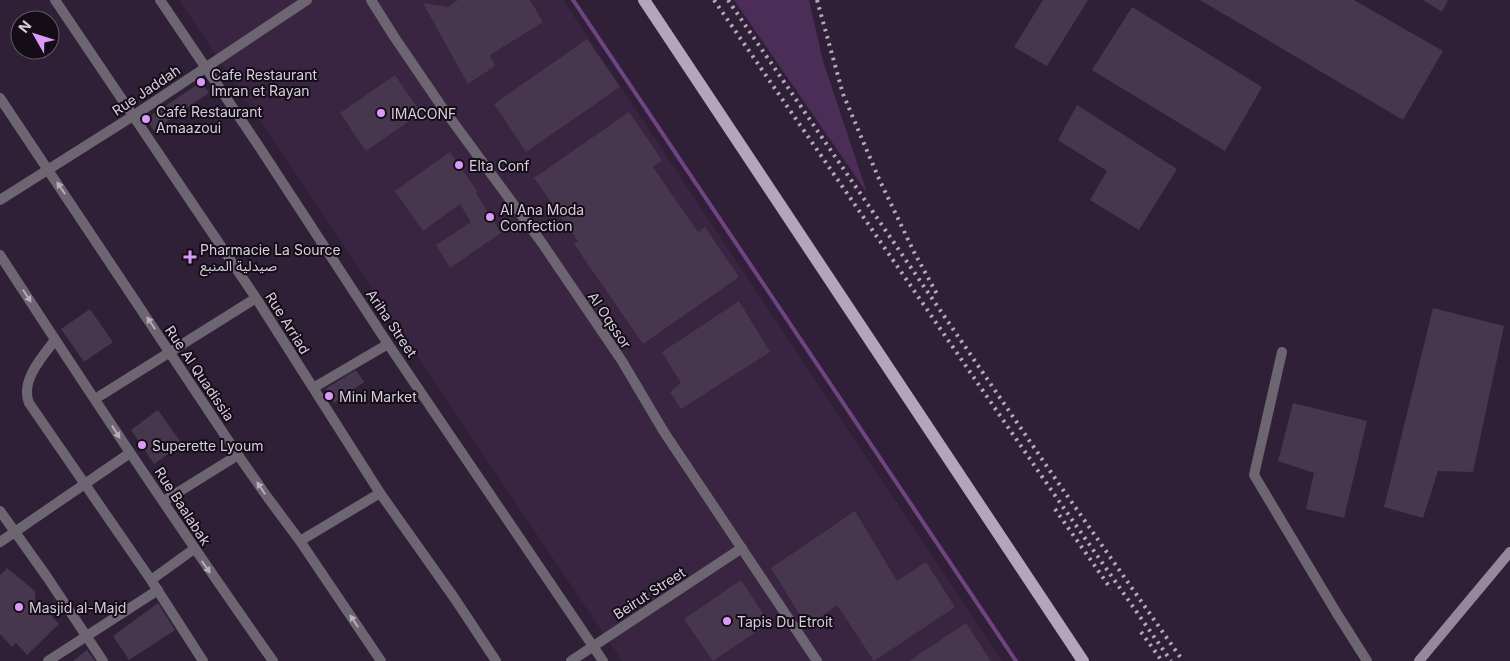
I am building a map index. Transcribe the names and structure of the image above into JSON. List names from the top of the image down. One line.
{"streets":{"street":["Rue Jaddah","Al Oqssor","Rue Arriad","Ariha Street","Rue Al Quadissia","Rue Baalabak","Beirut Street"]},"crossings":[["Rue Jaddah","Rue Arriad"],["Rue Jaddah","Ariha Street"],["Rue Jaddah","Rue Al Quadissia"],["Al Oqssor","Beirut Street"],["Ariha Street","Beirut Street"]],"one_way":["Rue Al Quadissia"],"places":{"other":["Cafe Restaurant Imran et Rayan","IMACONF","Café Restaurant Amaazoui","Elta Conf","Al Ana Moda Confection","Mini Market","Superette Lyoum","Masjid al-Majd","Tapis Du Etroit"],"health":["Pharmacie La Source صيدلية المنبع"]},"north":"top left"}
